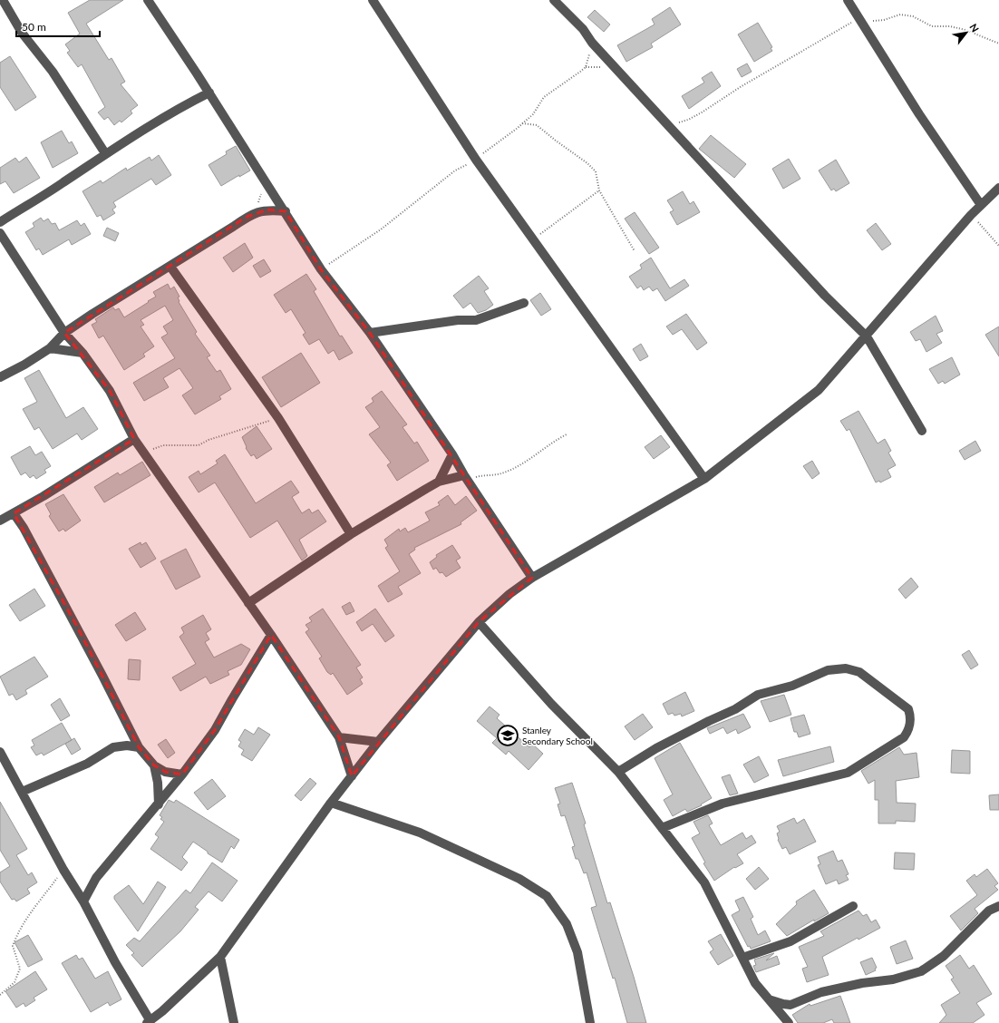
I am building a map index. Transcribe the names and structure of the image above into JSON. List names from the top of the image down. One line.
{"places":{"school or university":["Stanley Secondary School"]},"scale_bar":"50 m","north":"top right"}
